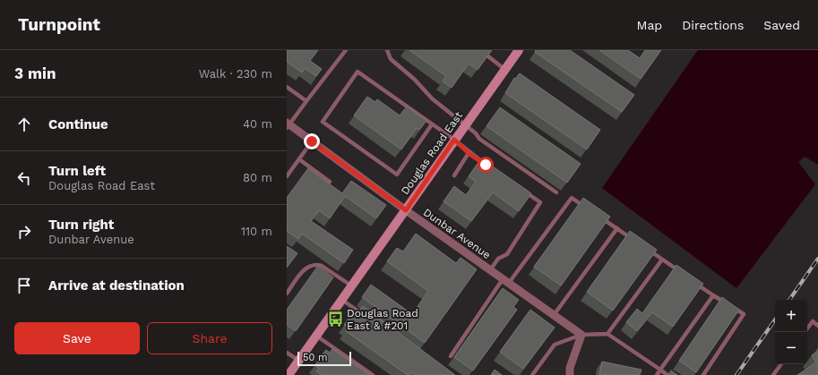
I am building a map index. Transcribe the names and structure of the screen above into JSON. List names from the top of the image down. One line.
{"streets":{"street":["Douglas Road East","Dunbar Avenue"]},"crossings":[["Douglas Road East","Dunbar Avenue"]],"places":{"bus stop":["Douglas Road East & #201"]},"scale_bar":"50 m","page":{"header":"Turnpoint","nav":["Map","Directions","Saved"],"heading":["3 min","Walk · 230 m"],"list":[["Continue","40 m"],["Turn left","Douglas Road East","80 m"],["Turn right","Dunbar Avenue","110 m"],"Arrive at destination"],"map_buttons":["+","−"],"buttons":["Save","Share"],"scale":"50 m"}}
